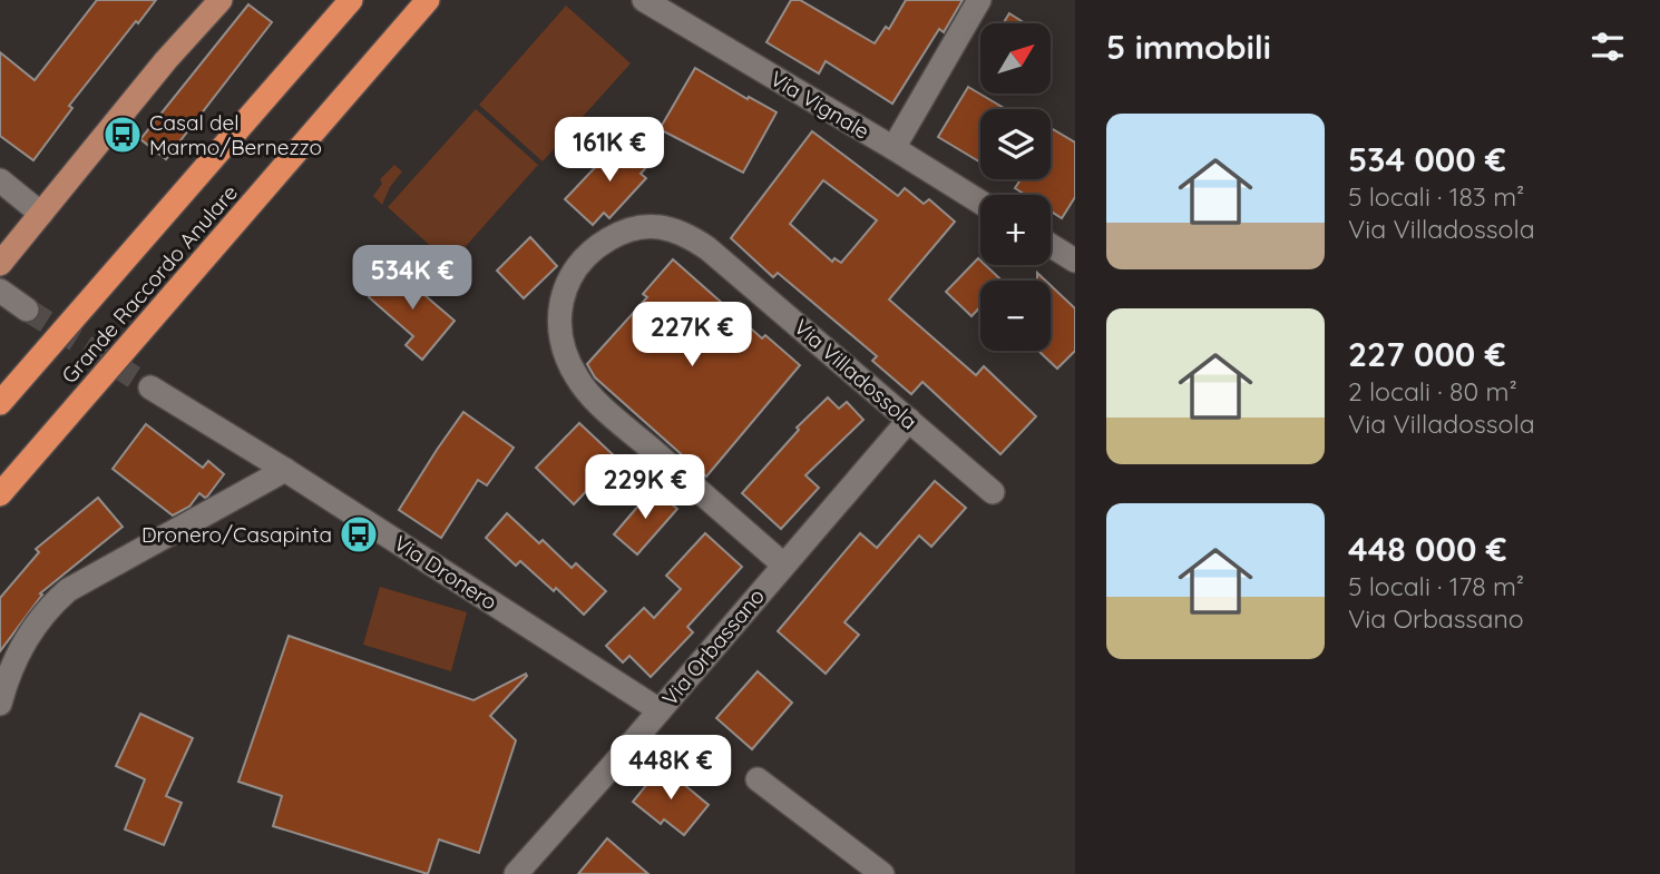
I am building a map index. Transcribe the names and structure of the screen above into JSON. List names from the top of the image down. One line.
{"streets":{"highway":["Grande Raccordo Anulare"],"street":["Via Vignale","Via Villadossola","Via Dronero","Via Orbassano"]},"crossings":[["Via Villadossola","Via Orbassano"],["Via Dronero","Via Orbassano"]],"places":{"bus stop":["Casal del Marmo/Bernezzo","Dronero/Casapinta"]},"north":"top right","page":{"heading":"5 immobili","map_buttons":["+","−"],"list":[{"name":"534 000 €","note":"5 locali · 183 m² · Via Villadossola"},{"name":"227 000 €","note":"2 locali · 80 m² · Via Villadossola"},{"name":"448 000 €","note":"5 locali · 178 m² · Via Orbassano"}],"price":["161K €","534K €","227K €","229K €","448K €"]}}
